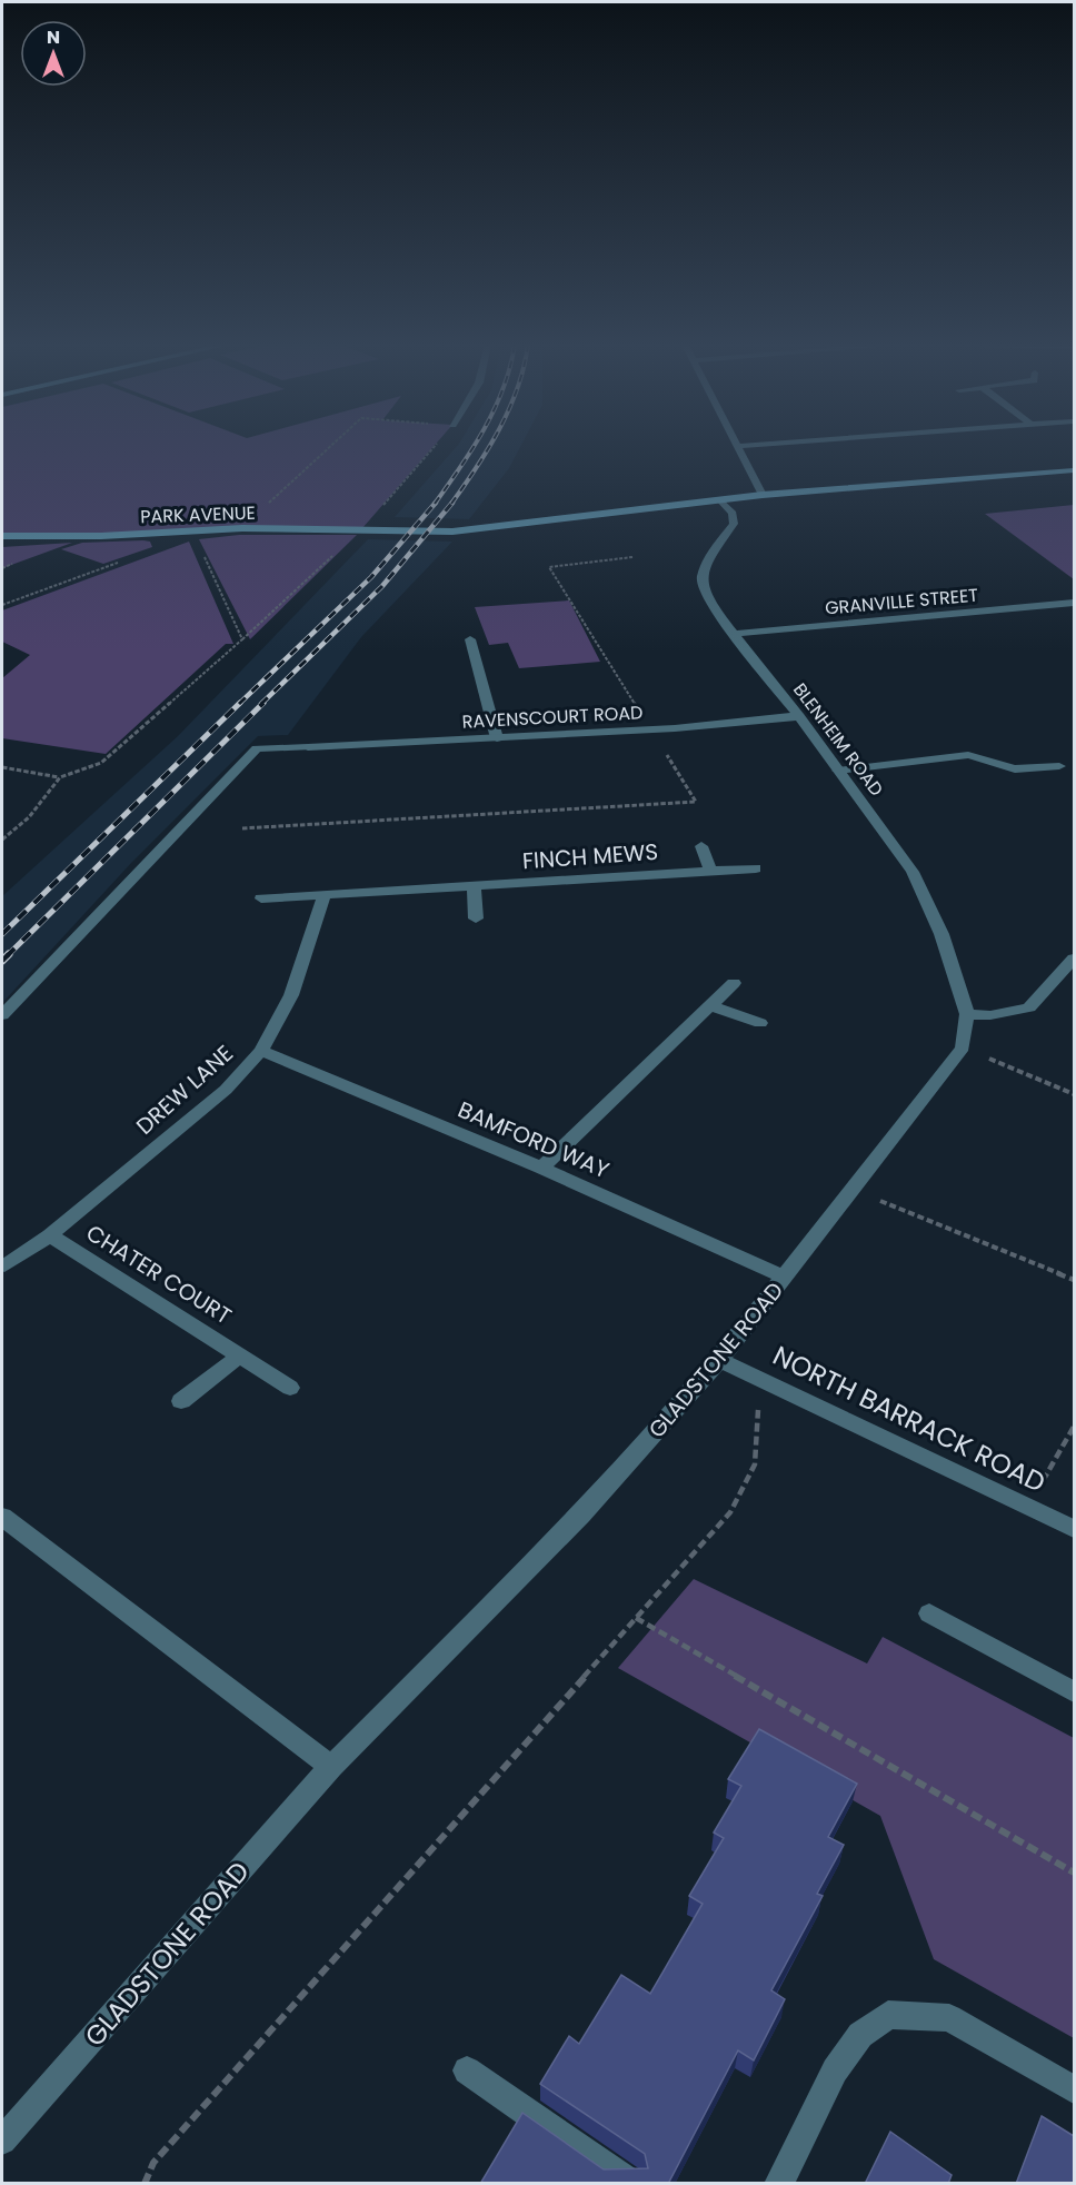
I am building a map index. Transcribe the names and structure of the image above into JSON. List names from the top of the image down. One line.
{"streets":{"street":["PARK AVENUE","GRANVILLE STREET","RAVENSCOURT ROAD","BLENHEIM ROAD","FINCH MEWS","DREW LANE","BAMFORD WAY","CHATER COURT","GLADSTONE ROAD","NORTH BARRACK ROAD"]},"crossings":[["PARK AVENUE","BLENHEIM ROAD"],["GRANVILLE STREET","BLENHEIM ROAD"],["RAVENSCOURT ROAD","BLENHEIM ROAD"],["FINCH MEWS","DREW LANE"],["DREW LANE","BAMFORD WAY"],["DREW LANE","CHATER COURT"],["BAMFORD WAY","GLADSTONE ROAD"],["GLADSTONE ROAD","NORTH BARRACK ROAD"]],"north":"top"}
